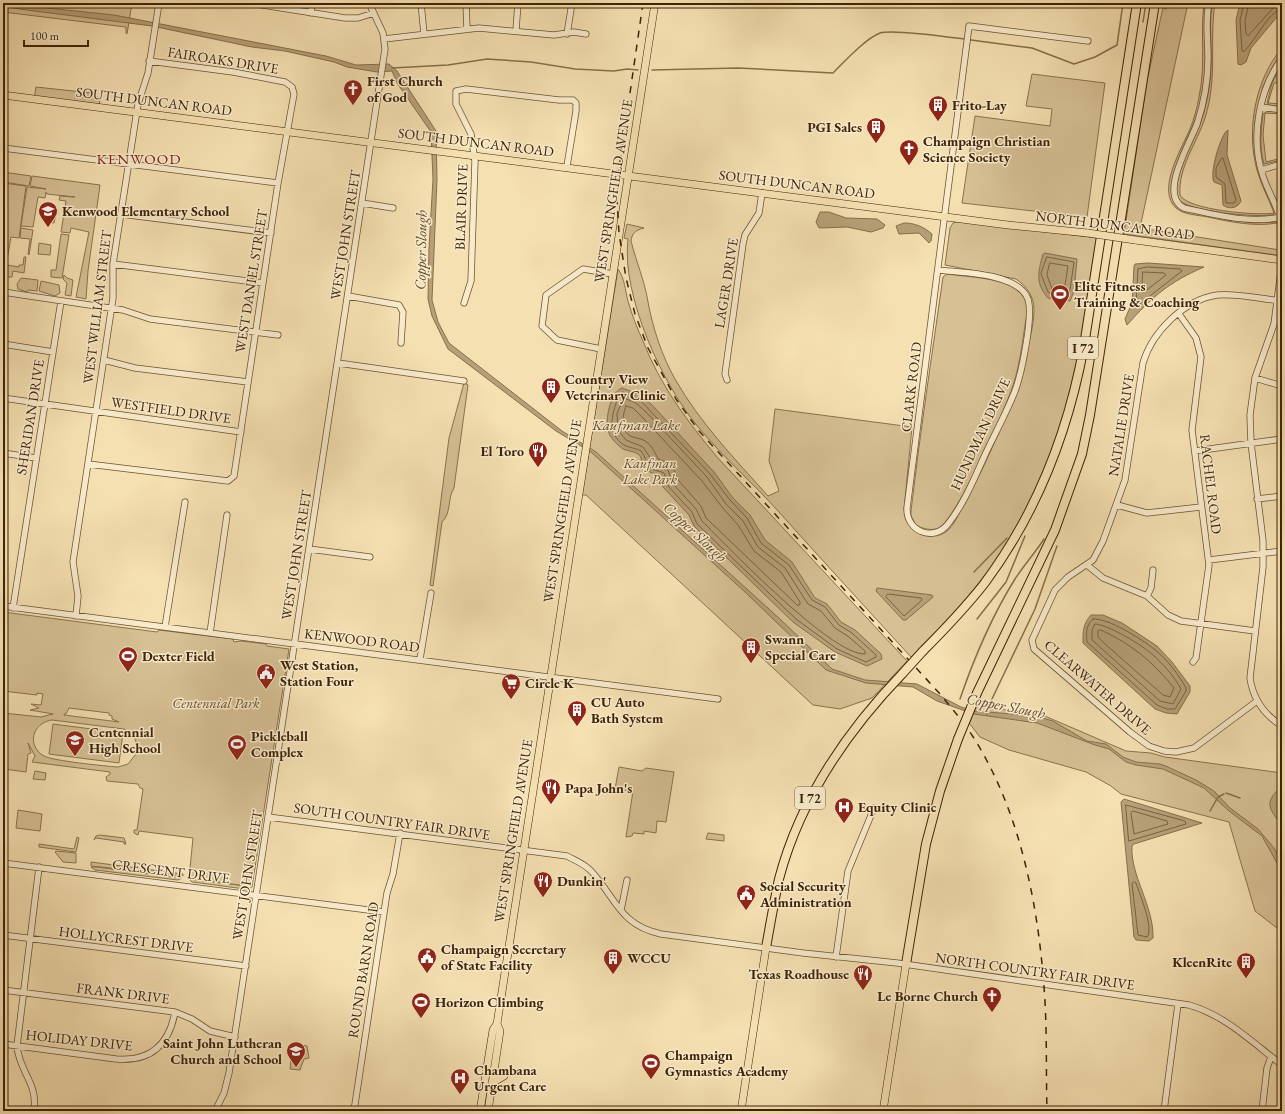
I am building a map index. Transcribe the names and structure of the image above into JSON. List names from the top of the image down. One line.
{"streets":{"highway":["I 72"],"main road":["SOUTH DUNCAN ROAD","WEST SPRINGFIELD AVENUE","NORTH DUNCAN ROAD"],"street":["FAIROAKS DRIVE","BLAIR DRIVE","WEST JOHN STREET","WEST DANIEL STREET","LAGER DRIVE","WEST WILLIAM STREET","CLARK ROAD","WESTFIELD DRIVE","SHERIDAN DRIVE","NATALIE DRIVE","HUNDMAN DRIVE","RACHEL ROAD","KENWOOD ROAD","CLEARWATER DRIVE","SOUTH COUNTRY FAIR DRIVE","CRESCENT DRIVE","HOLLYCREST DRIVE","ROUND BARN ROAD","NORTH COUNTRY FAIR DRIVE","FRANK DRIVE","HOLIDAY DRIVE"]},"crossings":[["FAIROAKS DRIVE","WEST DANIEL STREET"],["FAIROAKS DRIVE","WEST WILLIAM STREET"],["SOUTH DUNCAN ROAD","WEST SPRINGFIELD AVENUE"],["SOUTH DUNCAN ROAD","BLAIR DRIVE"],["SOUTH DUNCAN ROAD","NORTH DUNCAN ROAD"],["SOUTH DUNCAN ROAD","WEST JOHN STREET"],["SOUTH DUNCAN ROAD","WEST DANIEL STREET"],["SOUTH DUNCAN ROAD","LAGER DRIVE"],["SOUTH DUNCAN ROAD","WEST WILLIAM STREET"],["SOUTH DUNCAN ROAD","CLARK ROAD"],["WEST SPRINGFIELD AVENUE","KENWOOD ROAD"],["WEST SPRINGFIELD AVENUE","SOUTH COUNTRY FAIR DRIVE"],["NORTH DUNCAN ROAD","CLARK ROAD"],["WEST JOHN STREET","KENWOOD ROAD"],["WEST JOHN STREET","SOUTH COUNTRY FAIR DRIVE"],["WEST JOHN STREET","CRESCENT DRIVE"],["WEST JOHN STREET","HOLLYCREST DRIVE"],["WEST JOHN STREET","FRANK DRIVE"],["WEST DANIEL STREET","WEST WILLIAM STREET"],["WEST DANIEL STREET","WESTFIELD DRIVE"],["WEST WILLIAM STREET","WESTFIELD DRIVE"],["WEST WILLIAM STREET","KENWOOD ROAD"],["I 72","SOUTH COUNTRY FAIR DRIVE"],["I 72","NORTH COUNTRY FAIR DRIVE"],["CLARK ROAD","HUNDMAN DRIVE"],["WESTFIELD DRIVE","SHERIDAN DRIVE"],["SHERIDAN DRIVE","KENWOOD ROAD"],["NATALIE DRIVE","RACHEL ROAD"],["NATALIE DRIVE","CLEARWATER DRIVE"],["SOUTH COUNTRY FAIR DRIVE","ROUND BARN ROAD"],["SOUTH COUNTRY FAIR DRIVE","NORTH COUNTRY FAIR DRIVE"],["CRESCENT DRIVE","ROUND BARN ROAD"],["FRANK DRIVE","HOLIDAY DRIVE"]],"districts":["KENWOOD"],"water":["Copper Slough","Kaufman Lake"],"parks":["Kaufman Lake Park","Centennial Park"],"places":{"church":["First Church of God","Champaign Christian Science Society","Le Borne Church"],"building":["Frito-Lay","PGI Sales","Country View Veterinary Clinic","Swann Special Care","CU Auto Bath System","WCCU","KleenRite"],"school or university":["Kenwood Elementary School","Centennial High School","Saint John Lutheran Church and School"],"sports":["Elite Fitness Training & Coaching","Dexter Field","Pickleball Complex","Horizon Climbing","Champaign Gymnastics Academy"],"restaurant":["El Toro","Papa John's","Dunkin'","Texas Roadhouse"],"public building":["West Station, Station Four","Social Security Administration","Champaign Secretary of State Facility"],"supermarket":["Circle K"],"hospital":["Equity Clinic","Chambana Urgent Care"]},"scale_bar":"100 m"}
